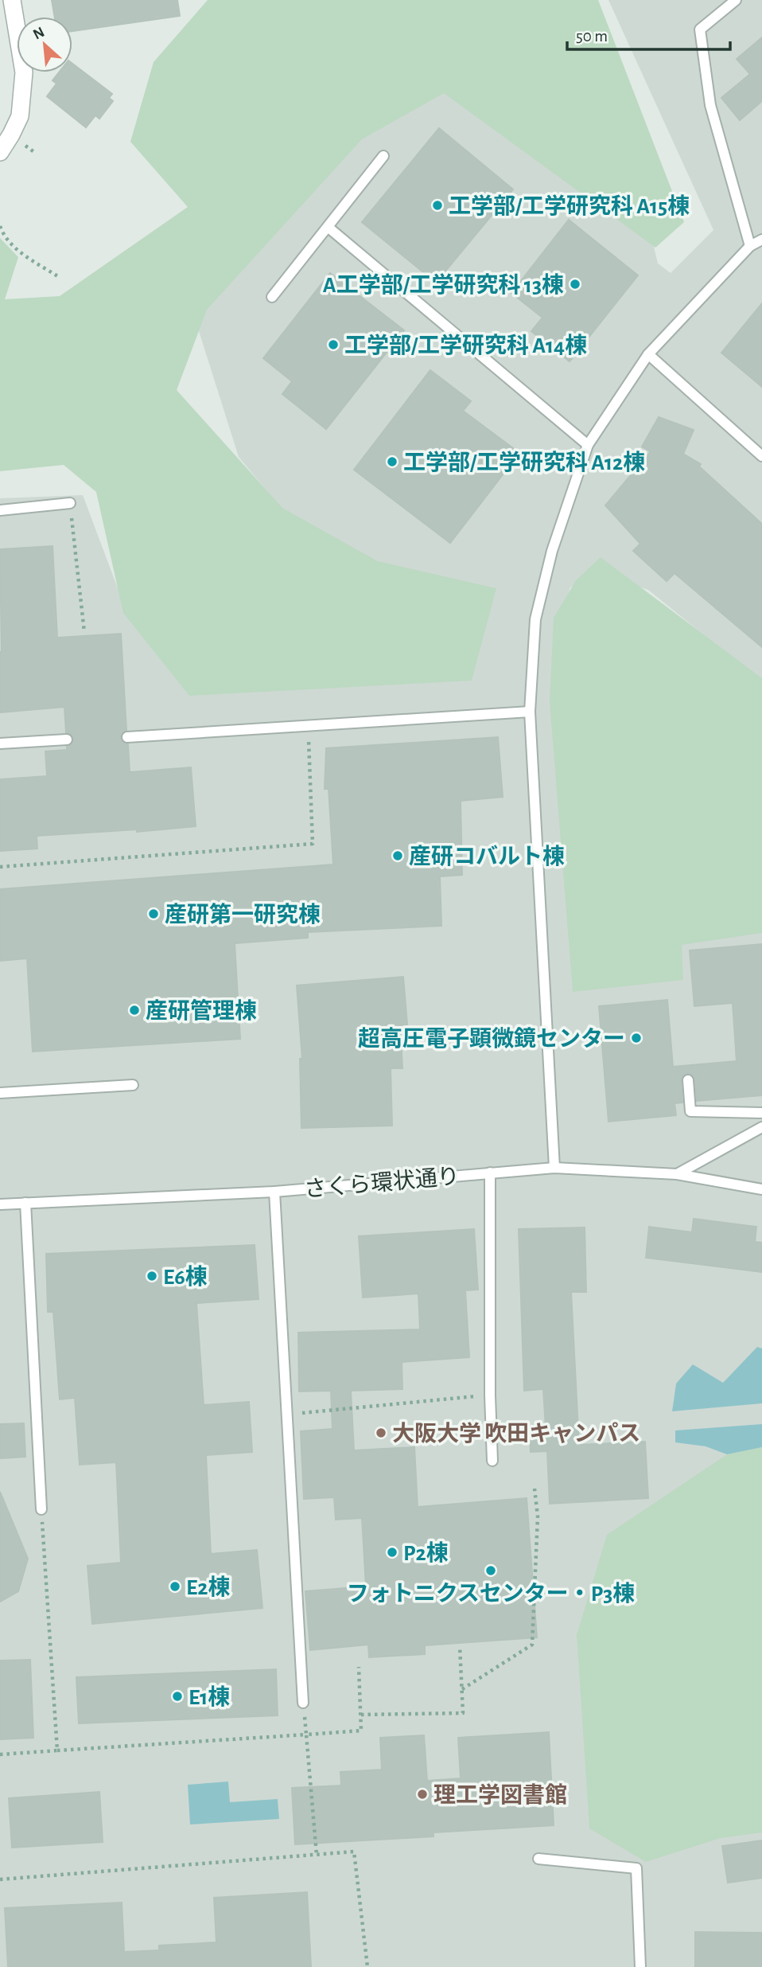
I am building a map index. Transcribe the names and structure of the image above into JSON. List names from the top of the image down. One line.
{"streets":{"lane":["さくら環状通り"]},"places":["工学部/工学研究科 A15棟","A工学部/工学研究科 13棟","工学部/工学研究科 A14棟","工学部/工学研究科 A12棟","産研コバルト棟","産研第一研究棟","産研管理棟","超高圧電子顕微鏡センター","E6棟","大阪大学 吹田キャンパス","P2棟","フォトニクスセンター・P3棟","E2棟","E1棟","理工学図書館"],"scale_bar":"50 m","north":"top left"}
